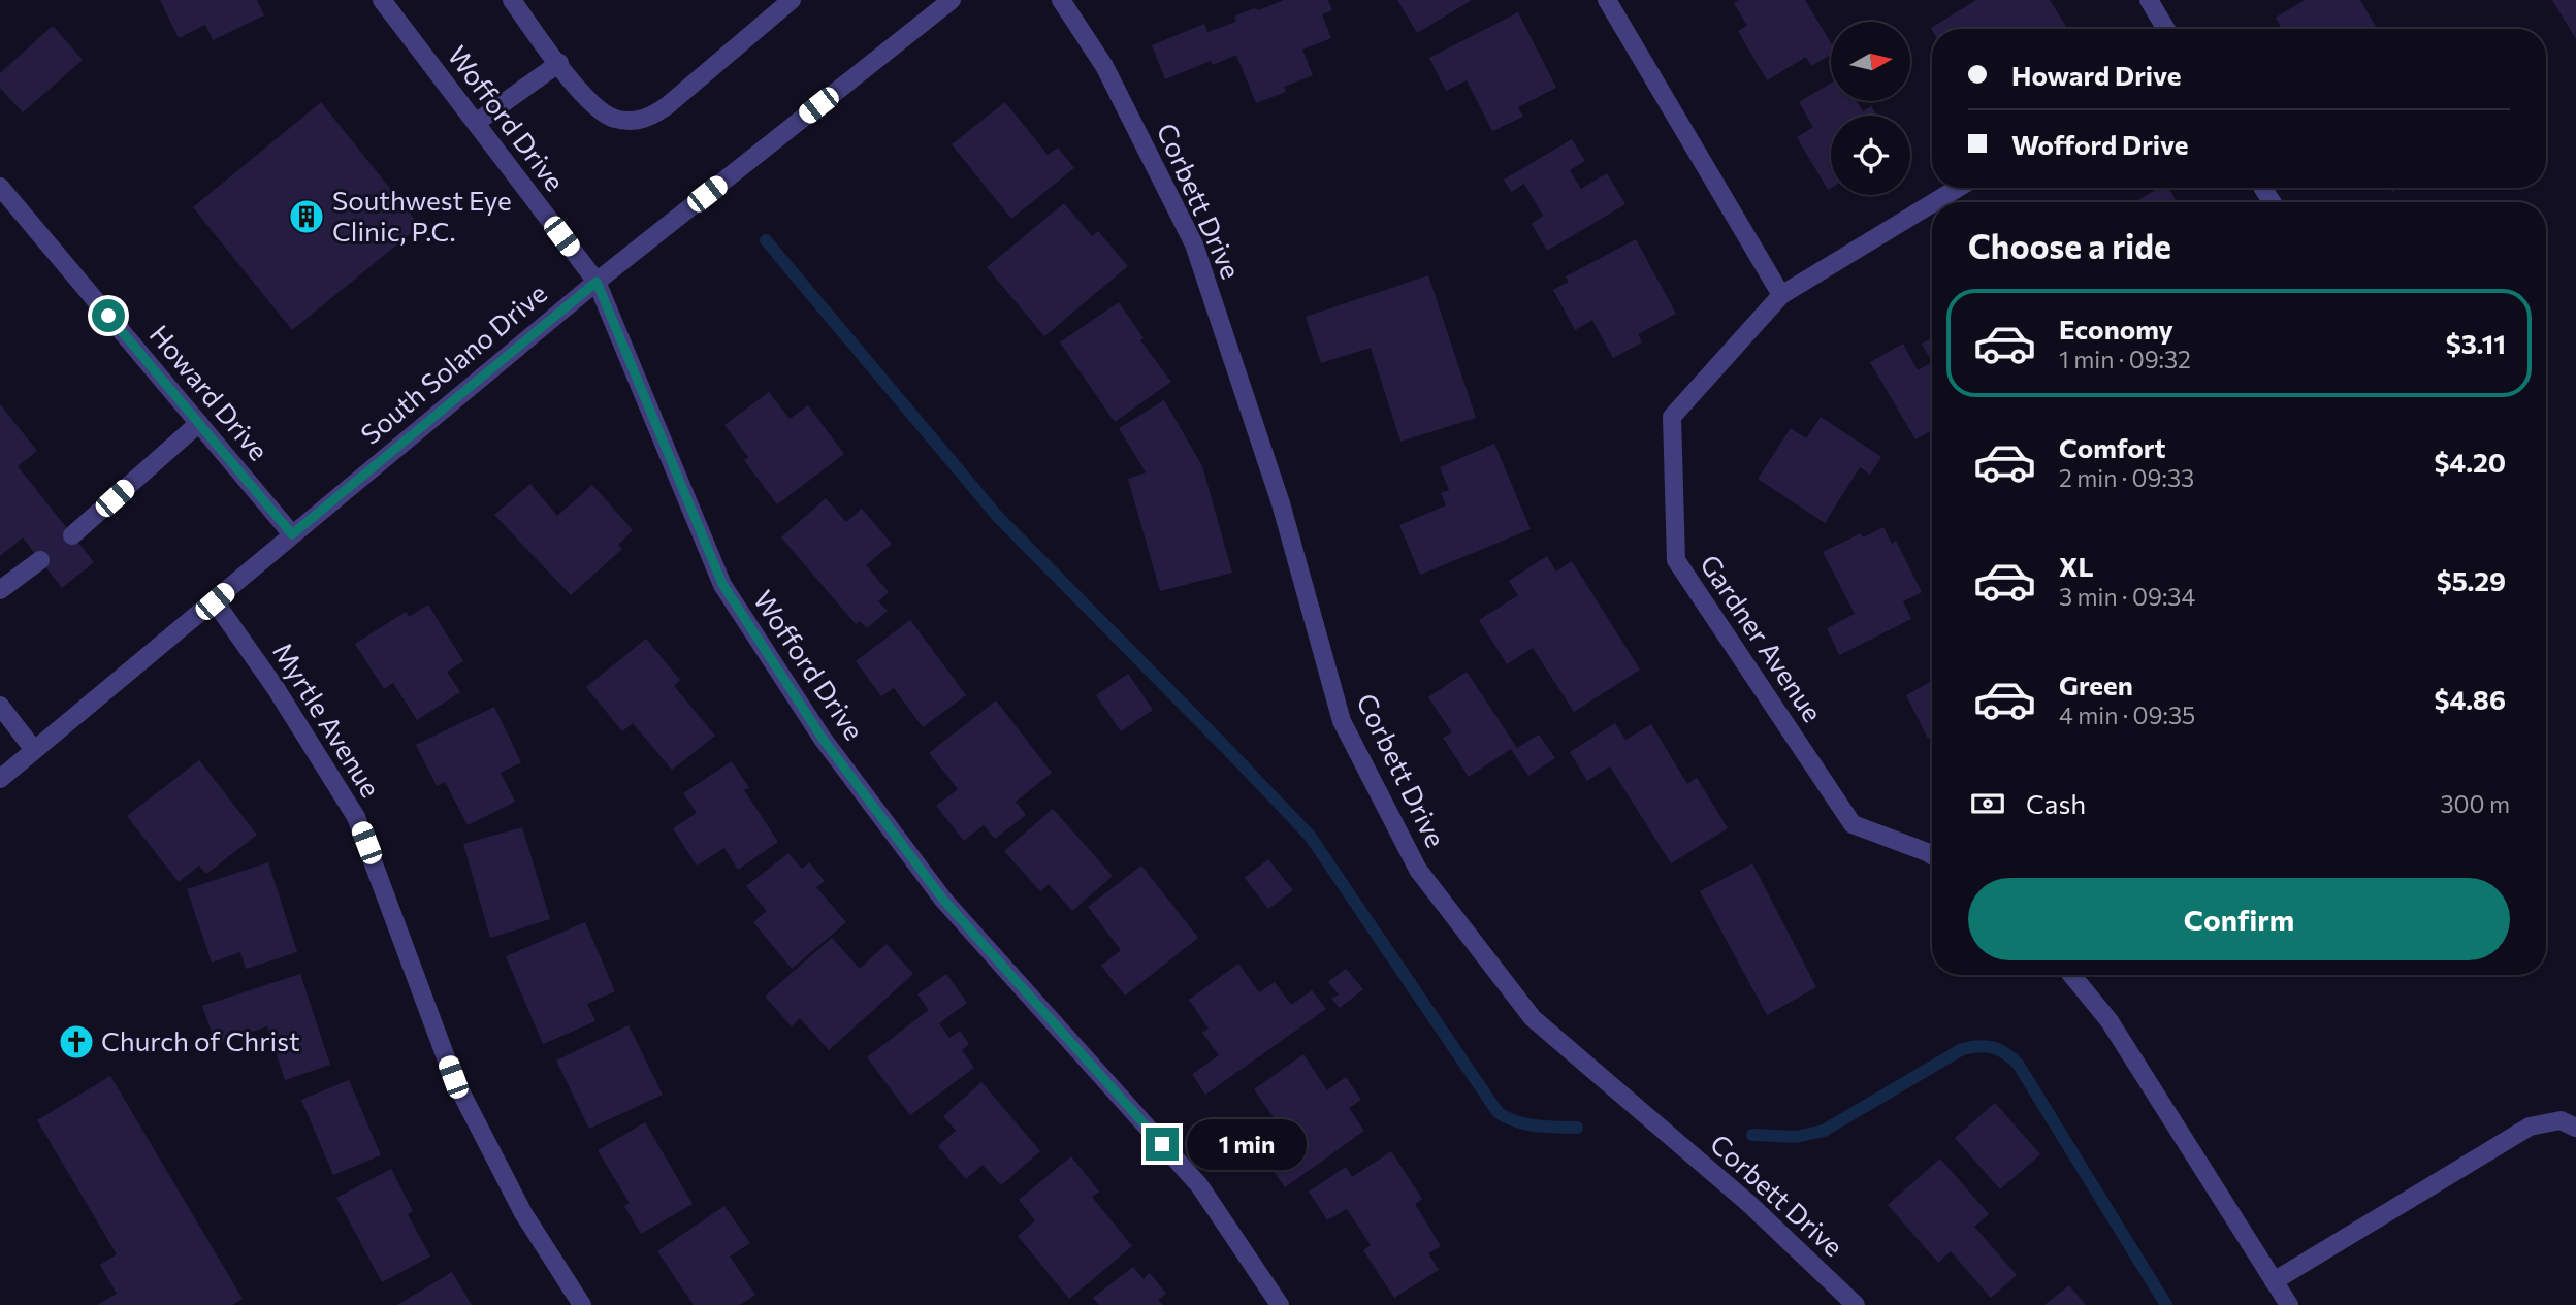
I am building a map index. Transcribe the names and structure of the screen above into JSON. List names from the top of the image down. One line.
{"streets":{"street":["Wofford Drive","Corbett Drive","South Solano Drive","Howard Drive","Gardner Avenue","Myrtle Avenue"]},"crossings":[["Wofford Drive","South Solano Drive"],["South Solano Drive","Howard Drive"],["South Solano Drive","Myrtle Avenue"]],"places":{"building":["Southwest Eye Clinic, P.C."],"church":["Church of Christ"]},"north":"right","page":{"banner":["Howard Drive","Wofford Drive"],"heading":"Choose a ride","list":[{"name":"Economy","note":"1 min · 09:32","value":"$3.11"},{"name":"Comfort","note":"2 min · 09:33","value":"$4.20"},{"name":"XL","note":"3 min · 09:34","value":"$5.29"},{"name":"Green","note":"4 min · 09:35","value":"$4.86"}],"pay":["Cash","300 m"],"buttons":"Confirm","bubble":"1 min"}}
